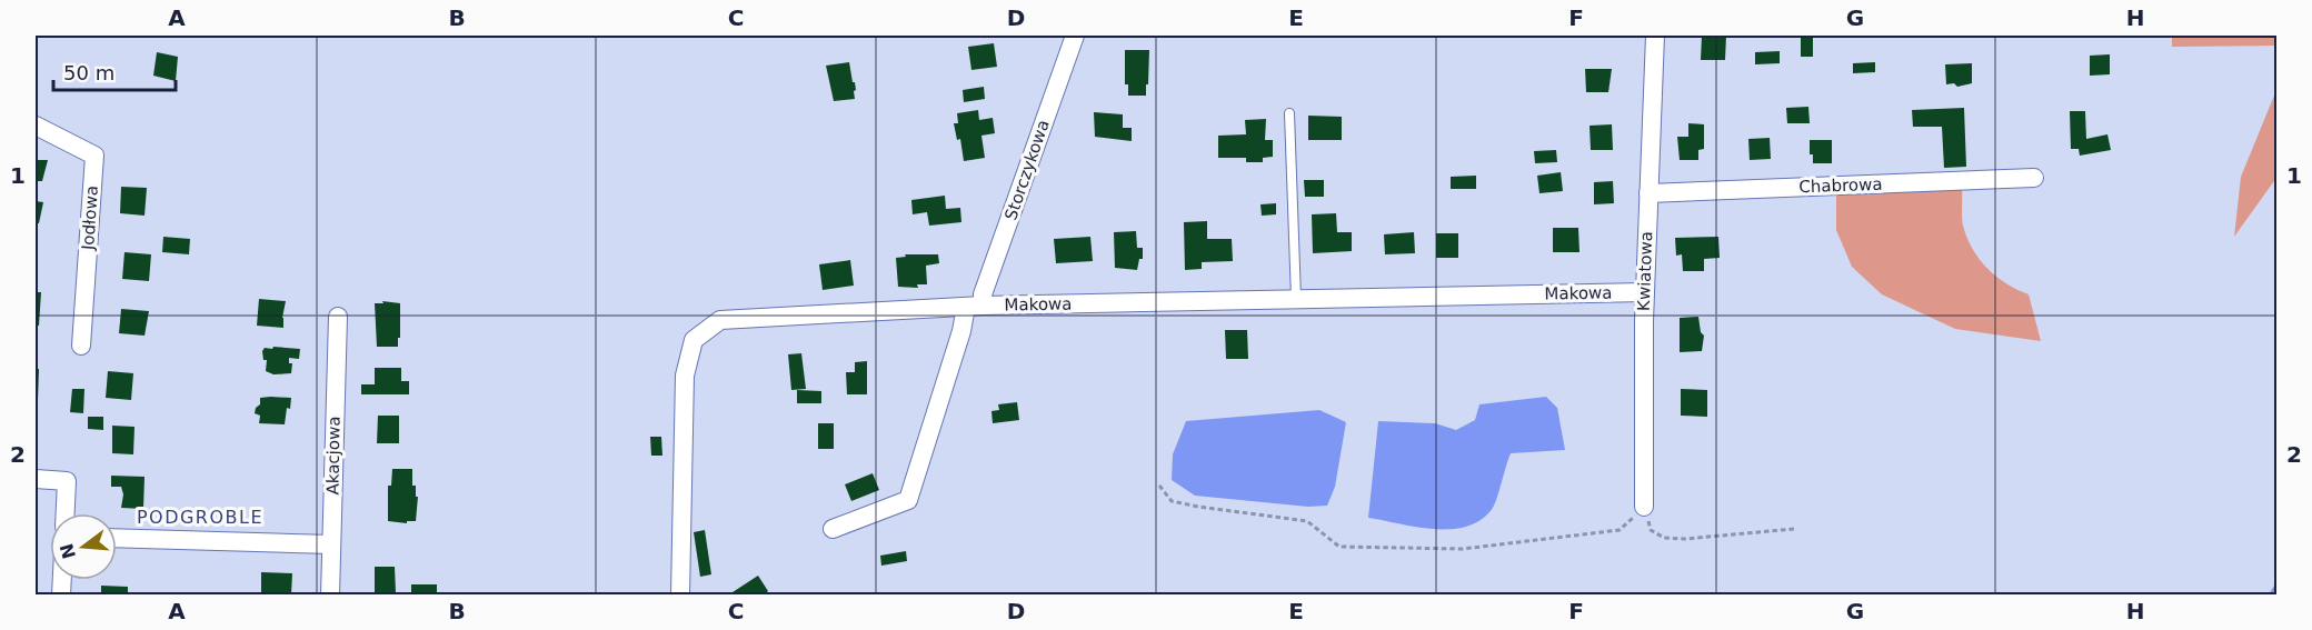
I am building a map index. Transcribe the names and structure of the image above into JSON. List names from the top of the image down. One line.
{"streets":{"street":["Storczykowa","Chabrowa","Jodłowa","Kwiatowa","Makowa","Akacjowa"]},"crossings":[["Storczykowa","Makowa"],["Chabrowa","Kwiatowa"],["Kwiatowa","Makowa"]],"districts":["PODGROBLE"],"scale_bar":"50 m","north":"left","grid":{"columns":["A","B","C","D","E","F","G","H"],"rows":["1","2"]}}
